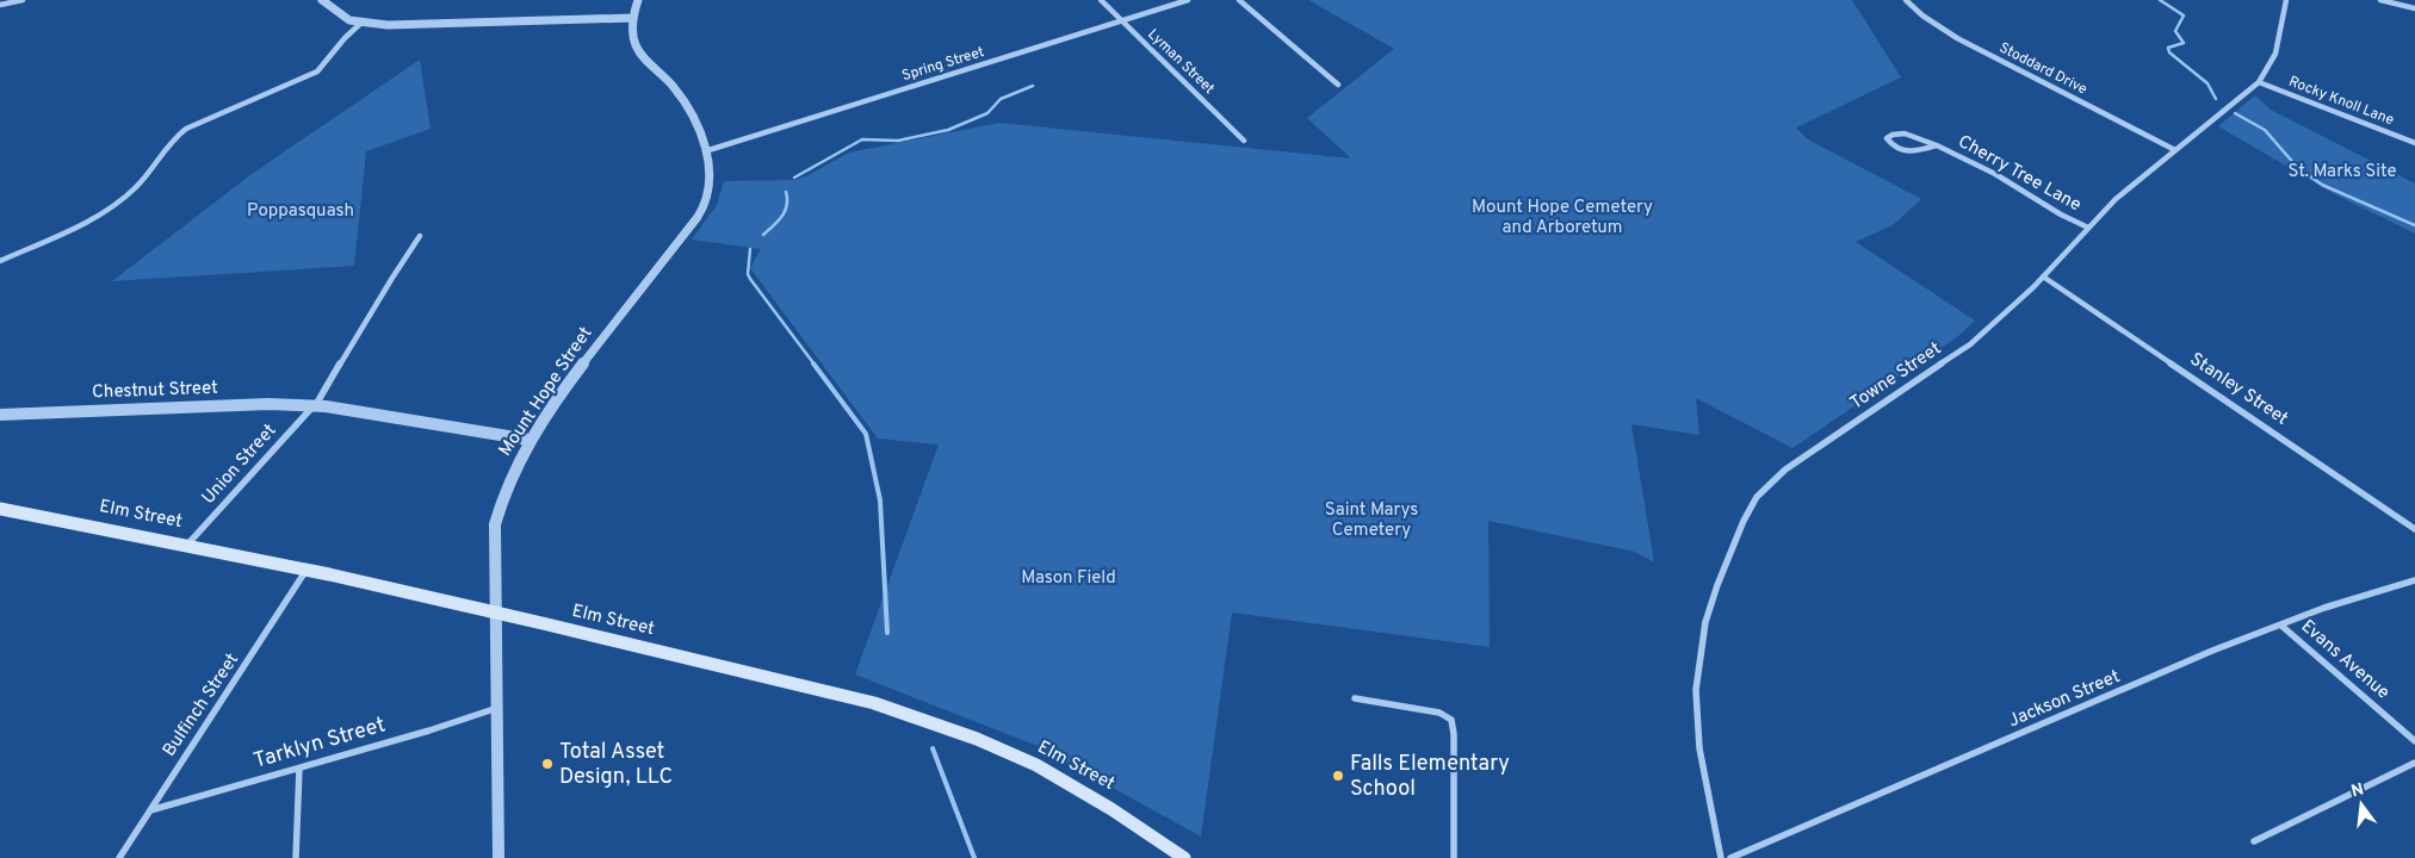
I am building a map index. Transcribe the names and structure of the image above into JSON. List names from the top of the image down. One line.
{"streets":{"main road":["Elm Street"],"street":["Lyman Street","Spring Street","Stoddard Drive","Rocky Knoll Lane","Cherry Tree Lane","Towne Street","Stanley Street","Chestnut Street","Mount Hope Street","Union Street","Evans Avenue","Jackson Street","Bulfinch Street","Tarklyn Street"]},"crossings":[["Lyman Street","Spring Street"],["Spring Street","Mount Hope Street"],["Stoddard Drive","Towne Street"],["Rocky Knoll Lane","Towne Street"],["Cherry Tree Lane","Towne Street"],["Towne Street","Stanley Street"],["Chestnut Street","Mount Hope Street"],["Chestnut Street","Union Street"],["Mount Hope Street","Elm Street"],["Mount Hope Street","Tarklyn Street"],["Union Street","Elm Street"],["Elm Street","Bulfinch Street"],["Evans Avenue","Jackson Street"],["Bulfinch Street","Tarklyn Street"]],"parks":["St. Marks Site","Mount Hope Cemetery and Arboretum","Poppasquash","Saint Marys Cemetery","Mason Field"],"places":["Total Asset Design, LLC","Falls Elementary School"],"north":"top"}
